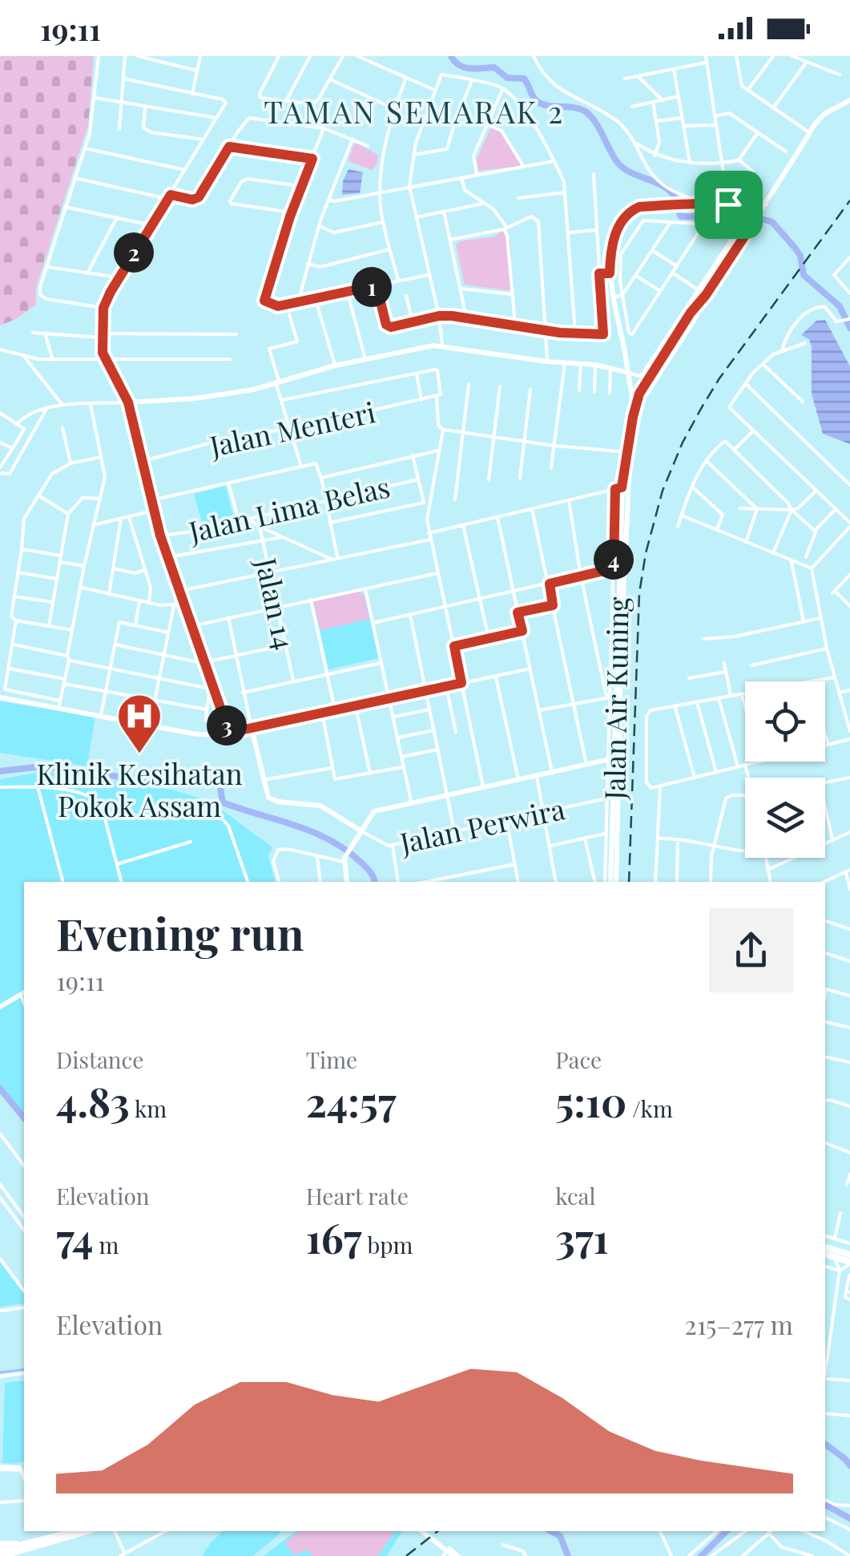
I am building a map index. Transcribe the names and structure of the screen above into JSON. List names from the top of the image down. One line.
{"streets":{"street":["Jalan Menteri","Jalan Lima Belas","Jalan 14","Jalan Air Kuning","Jalan Perwira"]},"districts":["TAMAN SEMARAK 2"],"places":{"hospital":["Klinik Kesihatan Pokok Assam"]},"page":{"status":"19:11","pins":["2","1","4","3"],"heading":["Evening run","19:11"],"stats":[["Distance","4.83 km"],["Time","24:57"],["Pace","5:10 /km"],["Elevation","74 m"],["Heart rate","167 bpm"],["kcal","371"]],"chart":["Elevation","215–277 m"]}}
